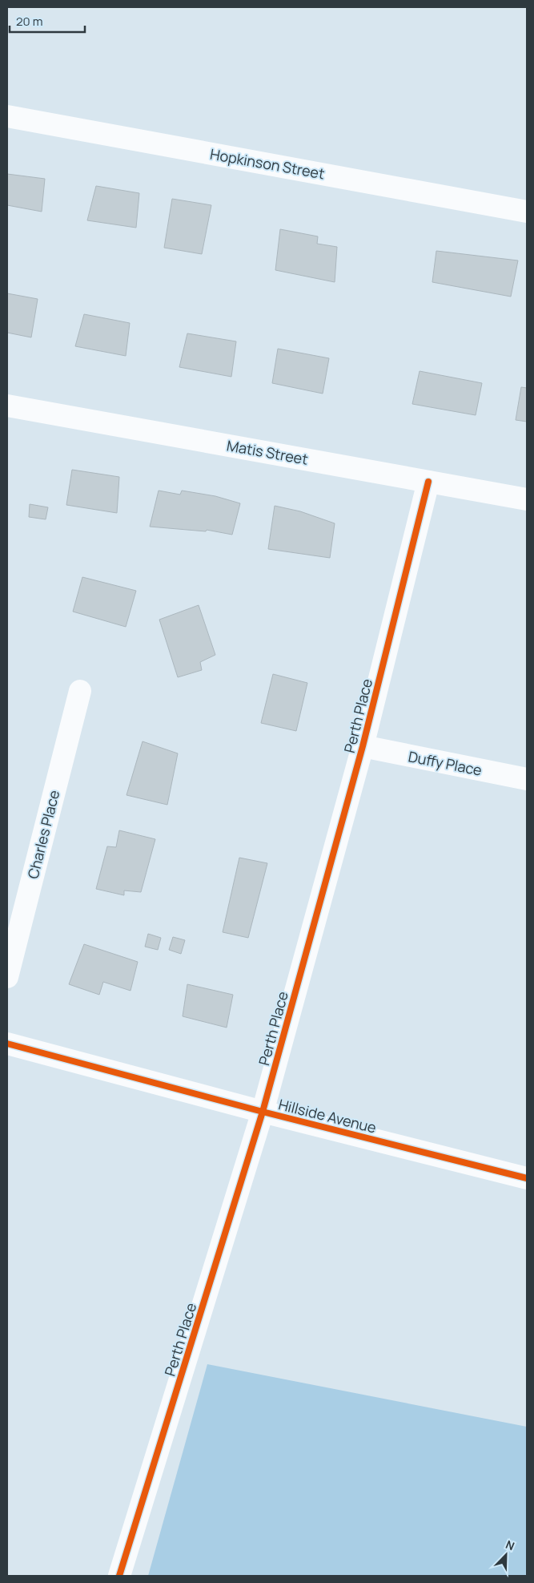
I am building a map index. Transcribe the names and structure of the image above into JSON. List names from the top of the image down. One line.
{"streets":{"street":["Hopkinson Street","Matis Street","Perth Place","Duffy Place","Charles Place","Hillside Avenue"]},"crossings":[["Matis Street","Perth Place"],["Perth Place","Duffy Place"],["Perth Place","Hillside Avenue"]],"scale_bar":"20 m","north":"top right"}
